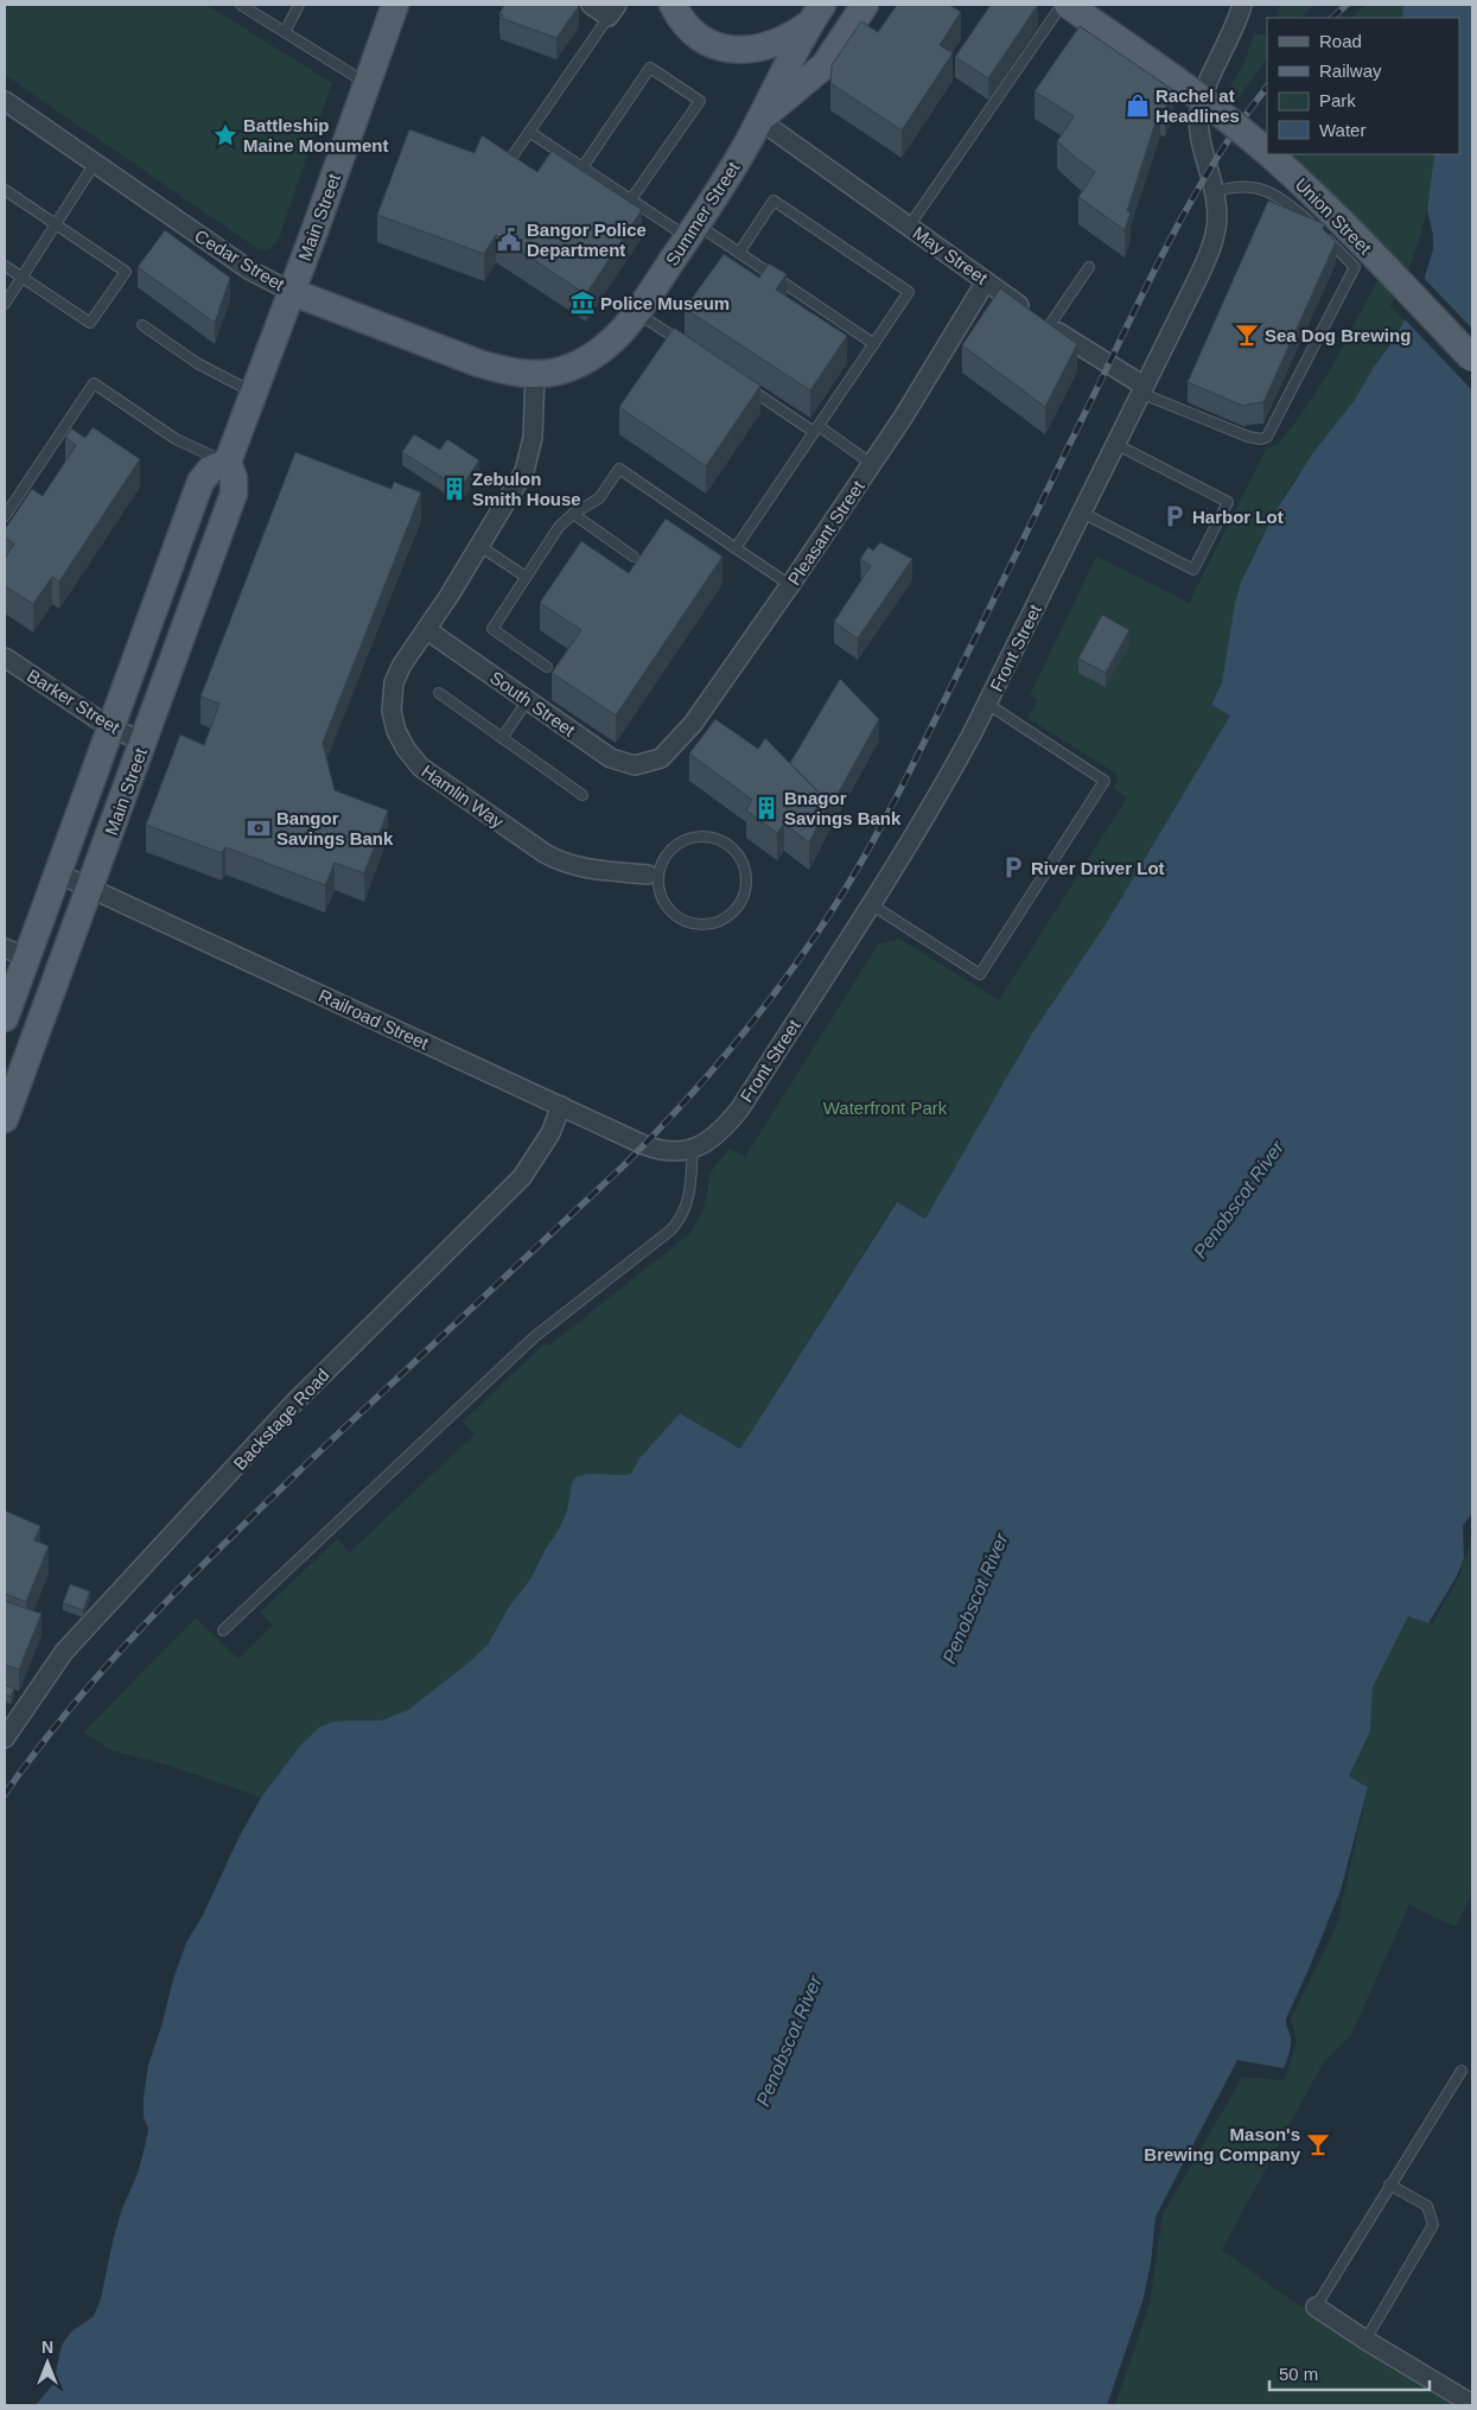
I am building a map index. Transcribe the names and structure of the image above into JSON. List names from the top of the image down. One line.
{"streets":{"main road":["Summer Street","Union Street","Main Street","Cedar Street"],"street":["May Street","Pleasant Street","Front Street","Barker Street","South Street","Hamlin Way","Railroad Street","Backstage Road"]},"crossings":[["Summer Street","May Street"],["Summer Street","Cedar Street"],["Main Street","Cedar Street"],["Main Street","Barker Street"],["Main Street","Railroad Street"],["May Street","Pleasant Street"],["May Street","Front Street"],["Pleasant Street","South Street"],["Front Street","Railroad Street"],["South Street","Hamlin Way"],["Railroad Street","Backstage Road"]],"water":["Penobscot River"],"parks":["Waterfront Park"],"places":{"shop":["Rachel at Headlines"],"place":["Battleship Maine Monument"],"public building":["Bangor Police Department"],"museum":["Police Museum"],"bar":["Sea Dog Brewing","Mason's Brewing Company"],"building":["Zebulon Smith House","Bnagor Savings Bank"],"parking":["Harbor Lot","River Driver Lot"],"bank":["Bangor Savings Bank"]},"legend":["Road","Railway","Park","Water"],"scale_bar":"50 m","north":"top"}
